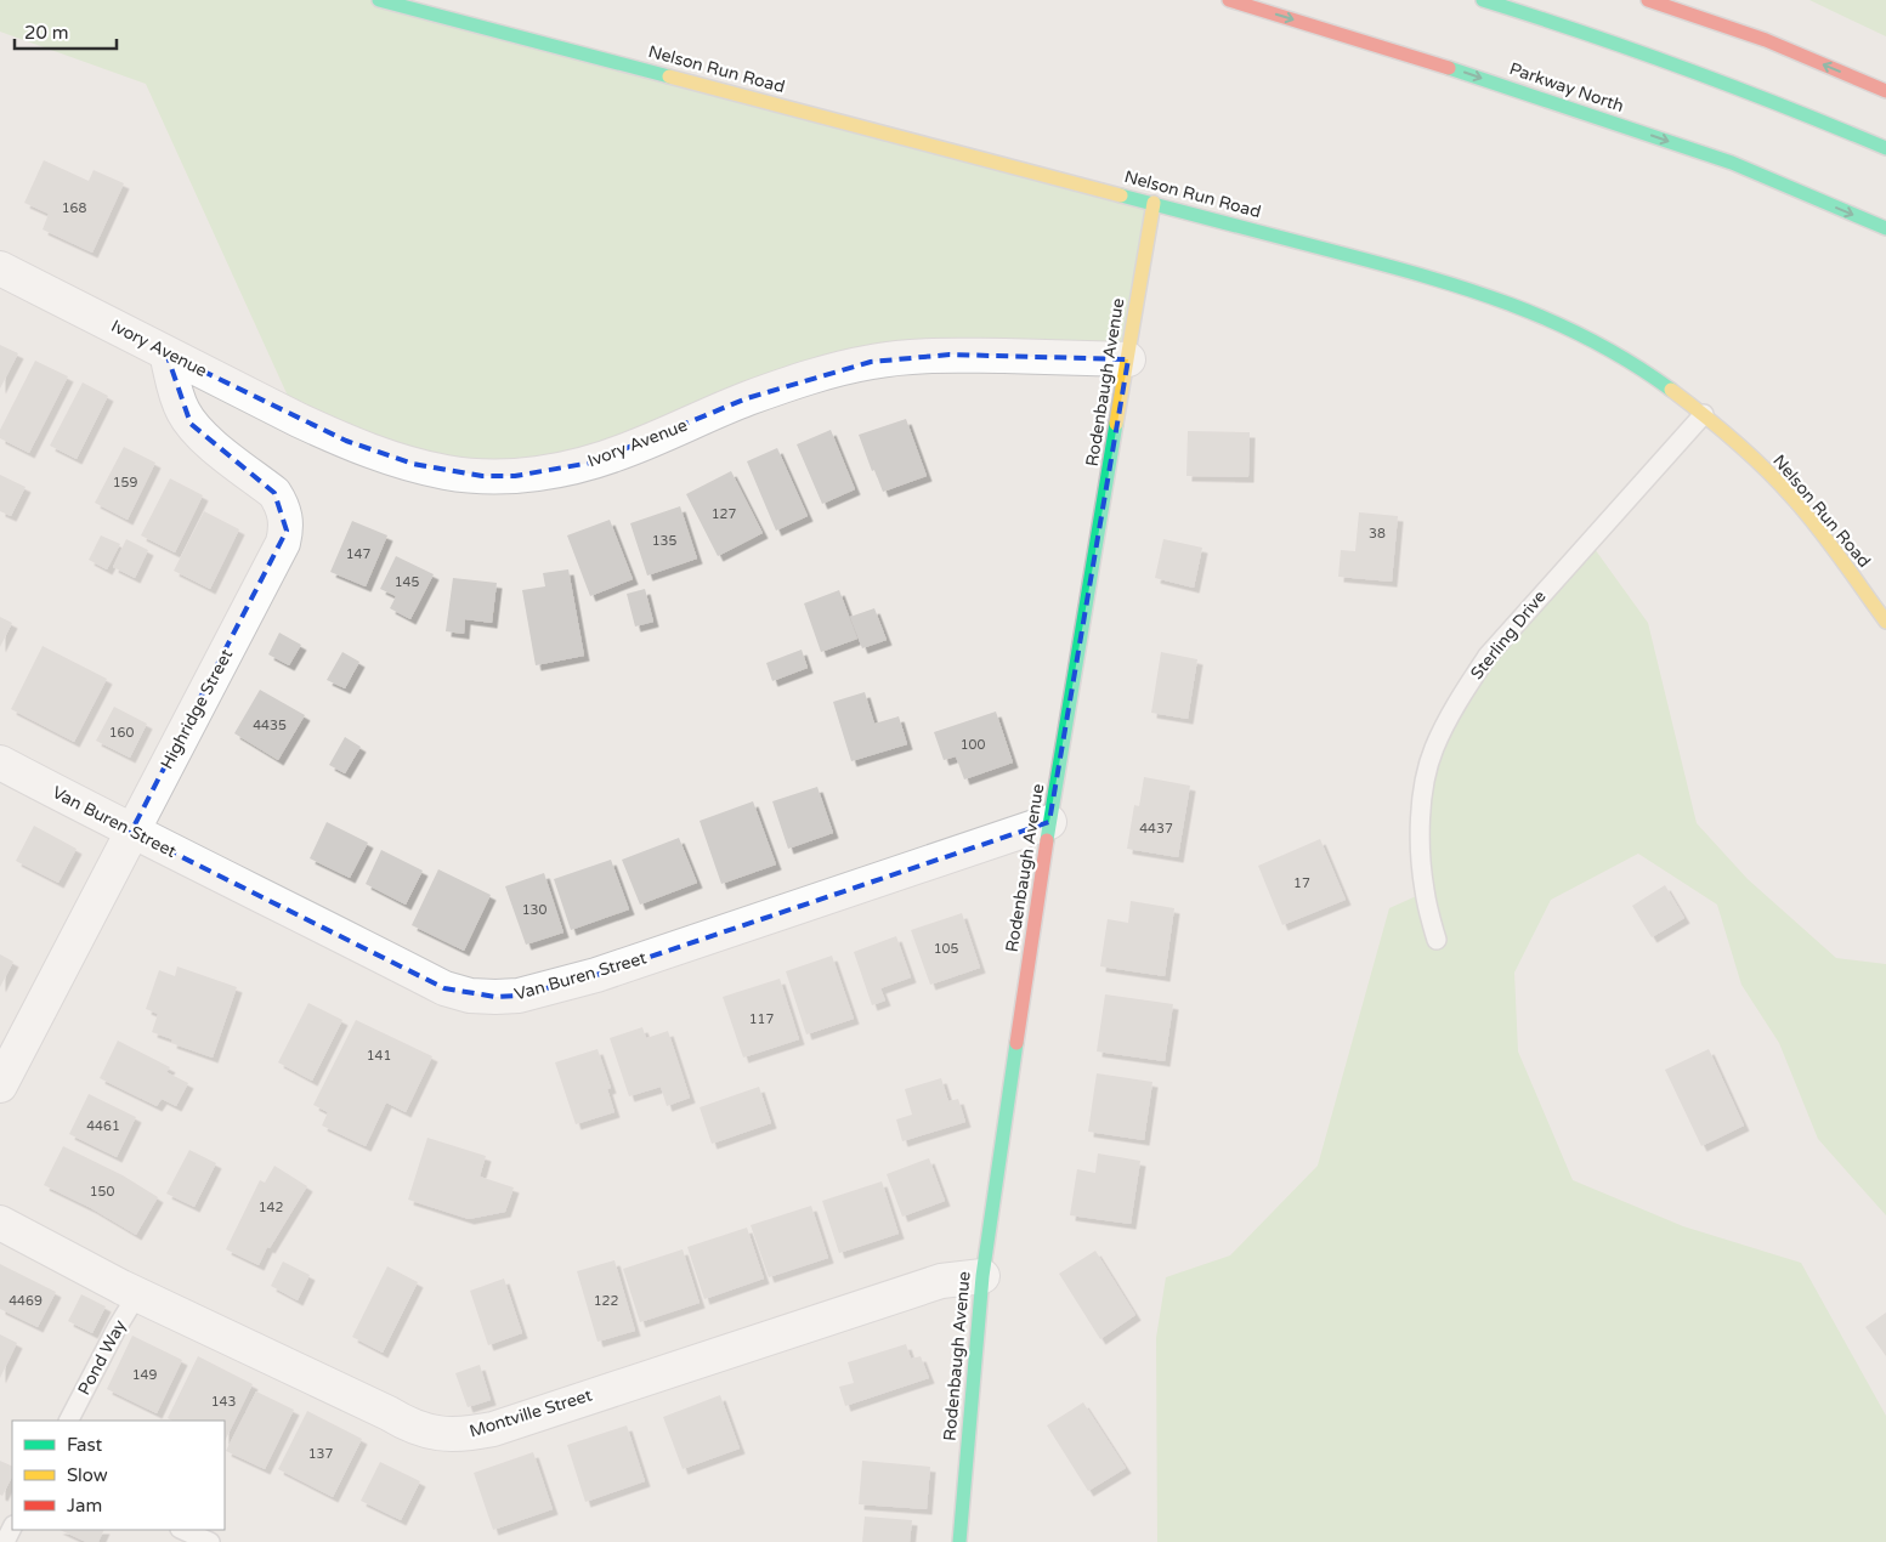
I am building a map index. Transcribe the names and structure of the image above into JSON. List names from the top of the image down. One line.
{"streets":{"main road":["Nelson Run Road","Parkway North","Rodenbaugh Avenue"],"street":["Ivory Avenue","Highridge Street","Van Buren Street","Montville Street"],"lane":["Sterling Drive","Pond Way"]},"crossings":[["Nelson Run Road","Rodenbaugh Avenue"],["Nelson Run Road","Sterling Drive"],["Ivory Avenue","Rodenbaugh Avenue"],["Ivory Avenue","Highridge Street"],["Rodenbaugh Avenue","Van Buren Street"],["Rodenbaugh Avenue","Montville Street"],["Highridge Street","Van Buren Street"],["Pond Way","Montville Street"]],"house_numbers":["168","159","127","38","135","147","145","4435","160","100","4437","17","130","105","117","141","4461","150","142","4469","122","149","143","137"],"legend":["Fast","Slow","Jam"],"scale_bar":"20 m"}
